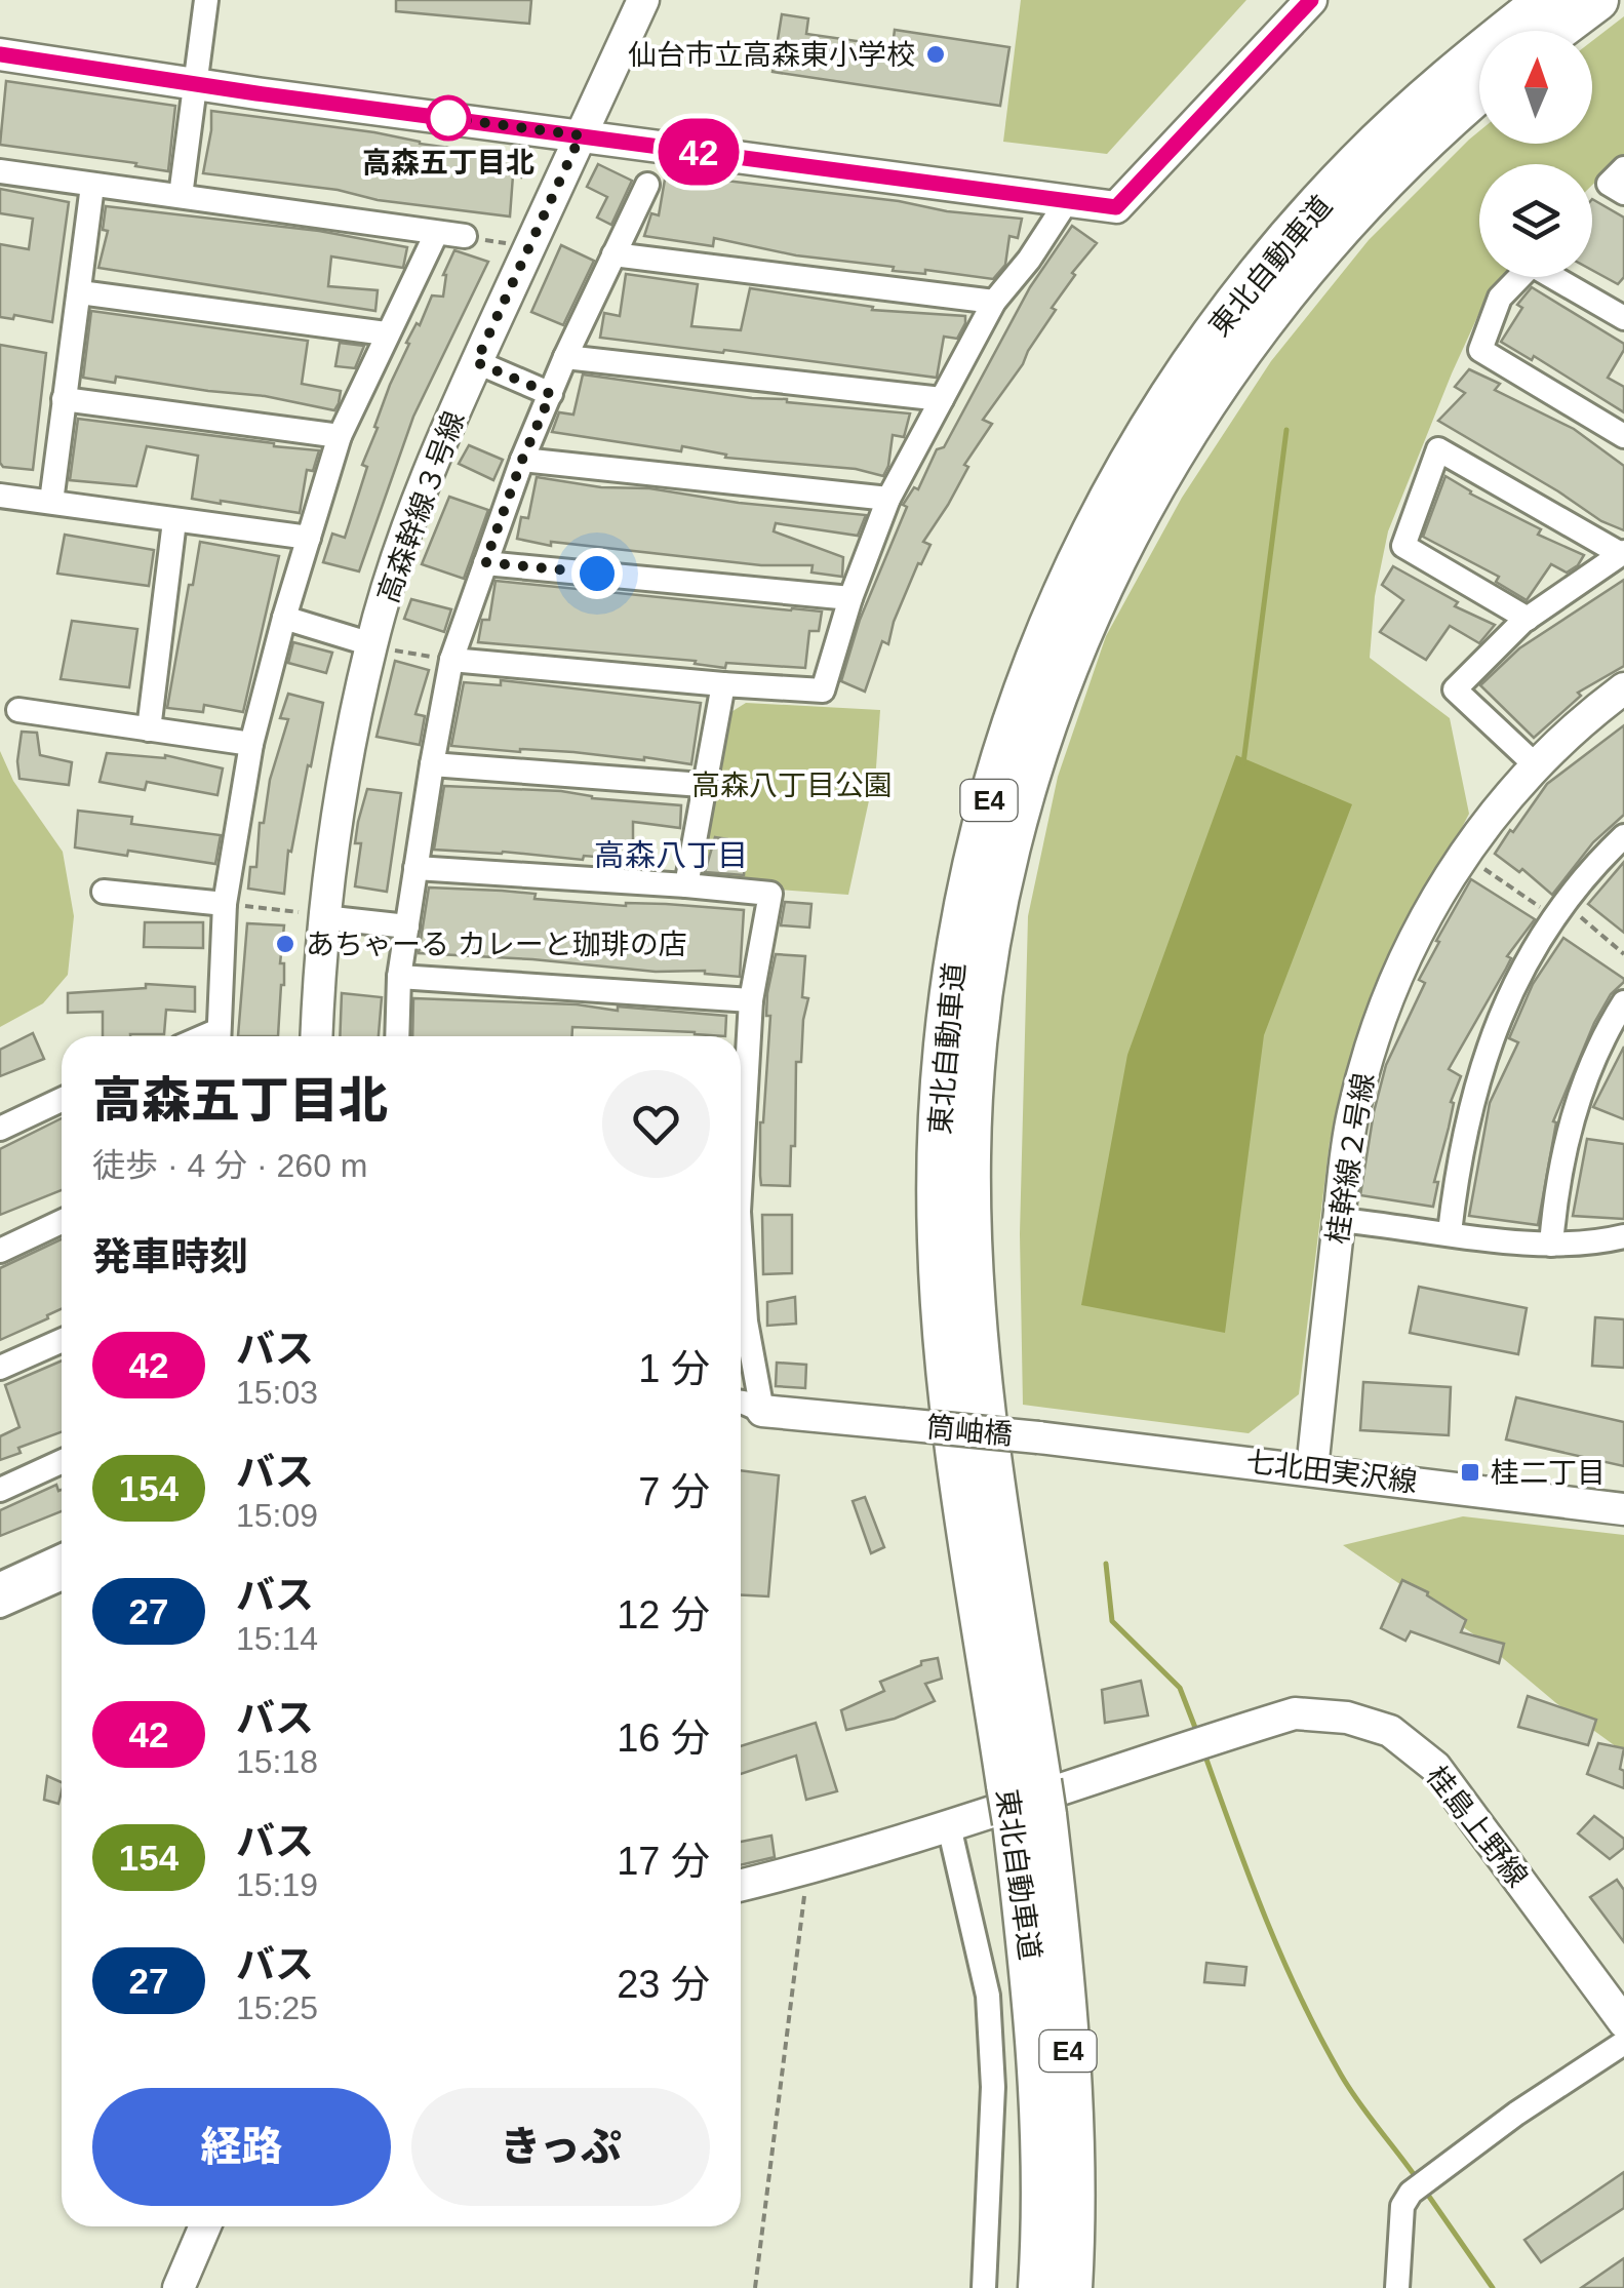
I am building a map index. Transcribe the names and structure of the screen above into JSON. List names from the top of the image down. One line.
{"streets":{"highway":["東北自動車道","E4"],"street":["高森幹線３号線","桂幹線２号線","筒岫橋","七北田実沢線","桂島上野線"]},"crossings":[["桂幹線２号線","七北田実沢線"],["筒岫橋","七北田実沢線"]],"districts":["高森八丁目"],"parks":["高森八丁目公園"],"places":{"other":["仙台市立高森東小学校","高森五丁目北","あちゃーる カレーと珈琲の店"],"transit":["桂二丁目"]},"lines":["bus line 42"],"north":"top","page":{"on_map":"42","heading":[["高森五丁目北","徒歩 · 4 分 · 260 m"],"発車時刻"],"list":[{"mark":"42","name":"バス","note":"15:03","value":"1 分"},{"mark":"154","name":"バス","note":"15:09","value":"7 分"},{"mark":"27","name":"バス","note":"15:14","value":"12 分"},{"mark":"42","name":"バス","note":"15:18","value":"16 分"},{"mark":"154","name":"バス","note":"15:19","value":"17 分"},{"mark":"27","name":"バス","note":"15:25","value":"23 分"}],"buttons":["経路","きっぷ"]}}
